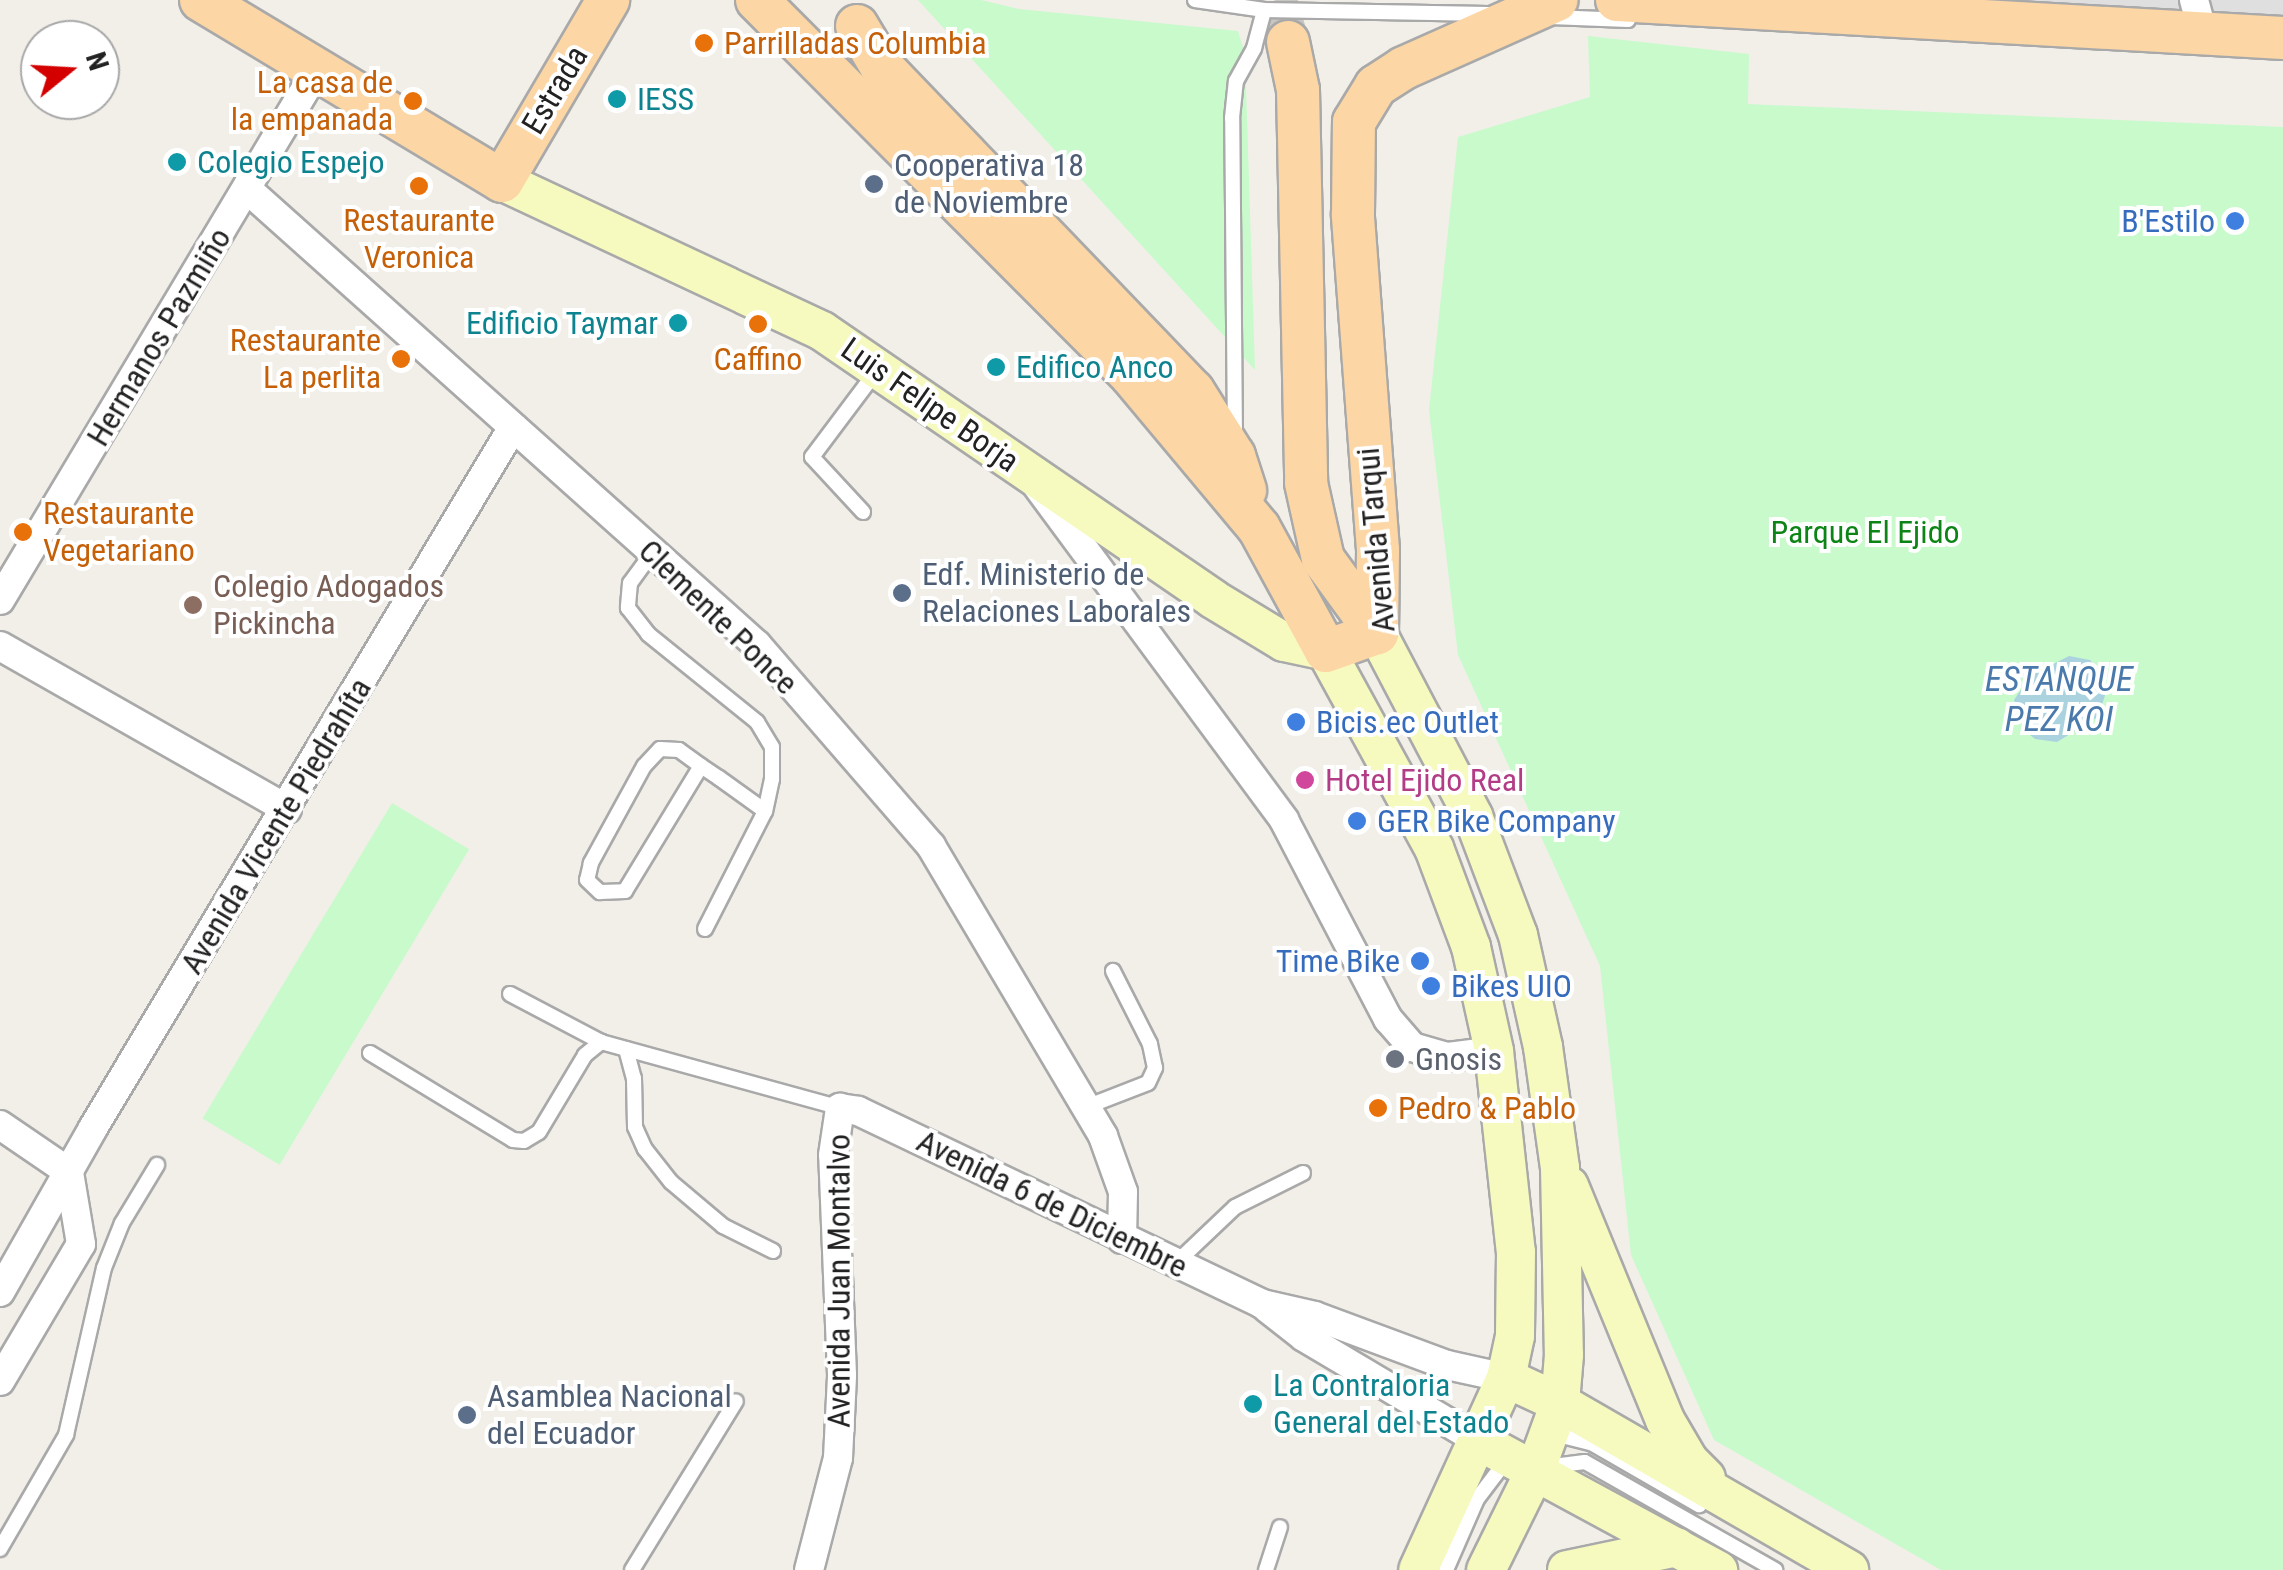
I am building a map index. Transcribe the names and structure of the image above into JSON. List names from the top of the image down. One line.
{"streets":{"main road":["Estrada","Luis Felipe Borja","Avenida Tarqui","Avenida 6 de Diciembre"],"street":["Hermanos Pazmiño","Clemente Ponce","Avenida Vicente Piedrahíta","Avenida Juan Montalvo"]},"crossings":[["Estrada","Luis Felipe Borja"],["Hermanos Pazmiño","Luis Felipe Borja"],["Hermanos Pazmiño","Clemente Ponce"],["Luis Felipe Borja","Avenida Tarqui"],["Avenida Tarqui","Avenida 6 de Diciembre"],["Clemente Ponce","Avenida Vicente Piedrahíta"],["Clemente Ponce","Avenida 6 de Diciembre"],["Avenida 6 de Diciembre","Avenida Juan Montalvo"]],"water":["ESTANQUE PEZ KOI"],"parks":["Parque El Ejido"],"places":["Parrilladas Columbia","IESS","La casa de la empanada","Colegio Espejo","Cooperativa 18 de Noviembre","Restaurante Veronica","B'Estilo","Edificio Taymar","Caffino","Restaurante La perlita","Edifico Anco","Restaurante Vegetariano","Edf. Ministerio de Relaciones Laborales","Colegio Adogados Pickincha","Bicis.ec Outlet","Hotel Ejido Real","GER Bike Company","Time Bike","Bikes UIO","Gnosis","Pedro & Pablo","La Contraloria General del Estado","Asamblea Nacional del Ecuador"],"north":"right"}
